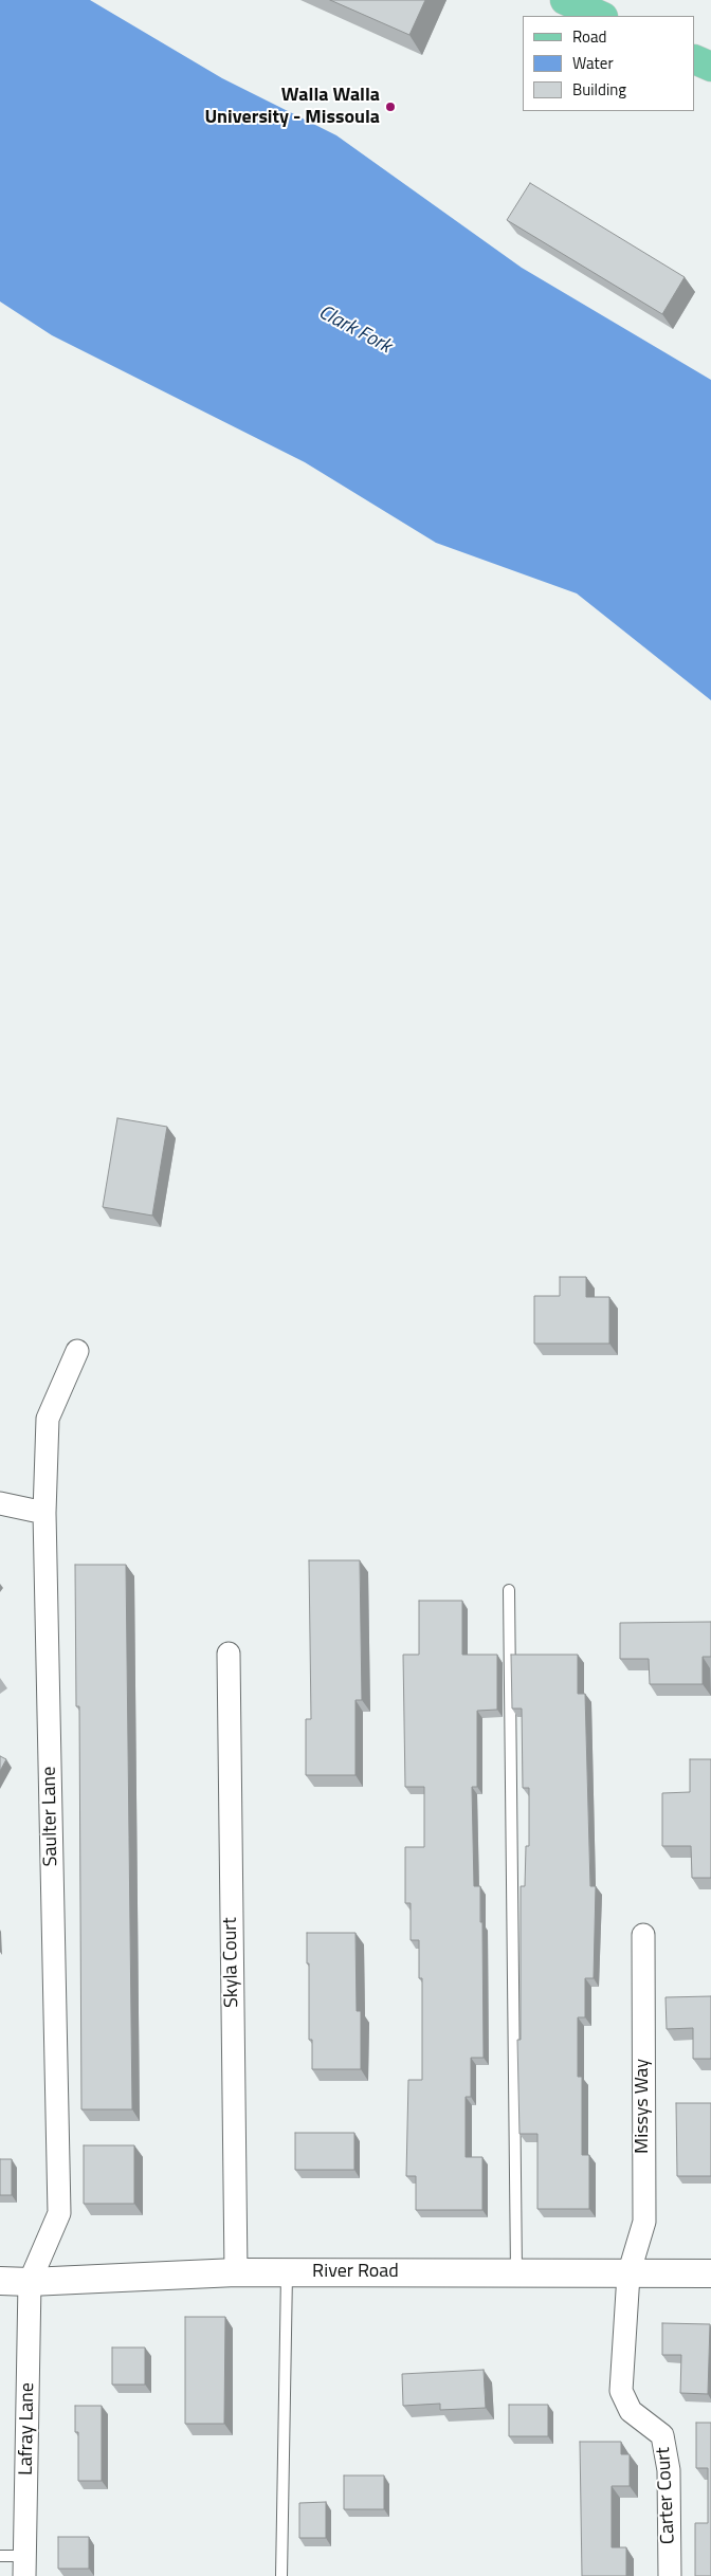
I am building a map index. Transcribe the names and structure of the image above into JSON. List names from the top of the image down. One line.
{"streets":{"street":["Saulter Lane","Skyla Court","Missys Way","River Road","Lafray Lane","Carter Court"]},"crossings":[["Saulter Lane","River Road"],["Saulter Lane","Lafray Lane"],["Skyla Court","River Road"],["Missys Way","River Road"],["Missys Way","Carter Court"],["River Road","Lafray Lane"],["River Road","Carter Court"]],"water":["Clark Fork"],"places":["Walla Walla University - Missoula"],"legend":["Road","Water","Building"]}
